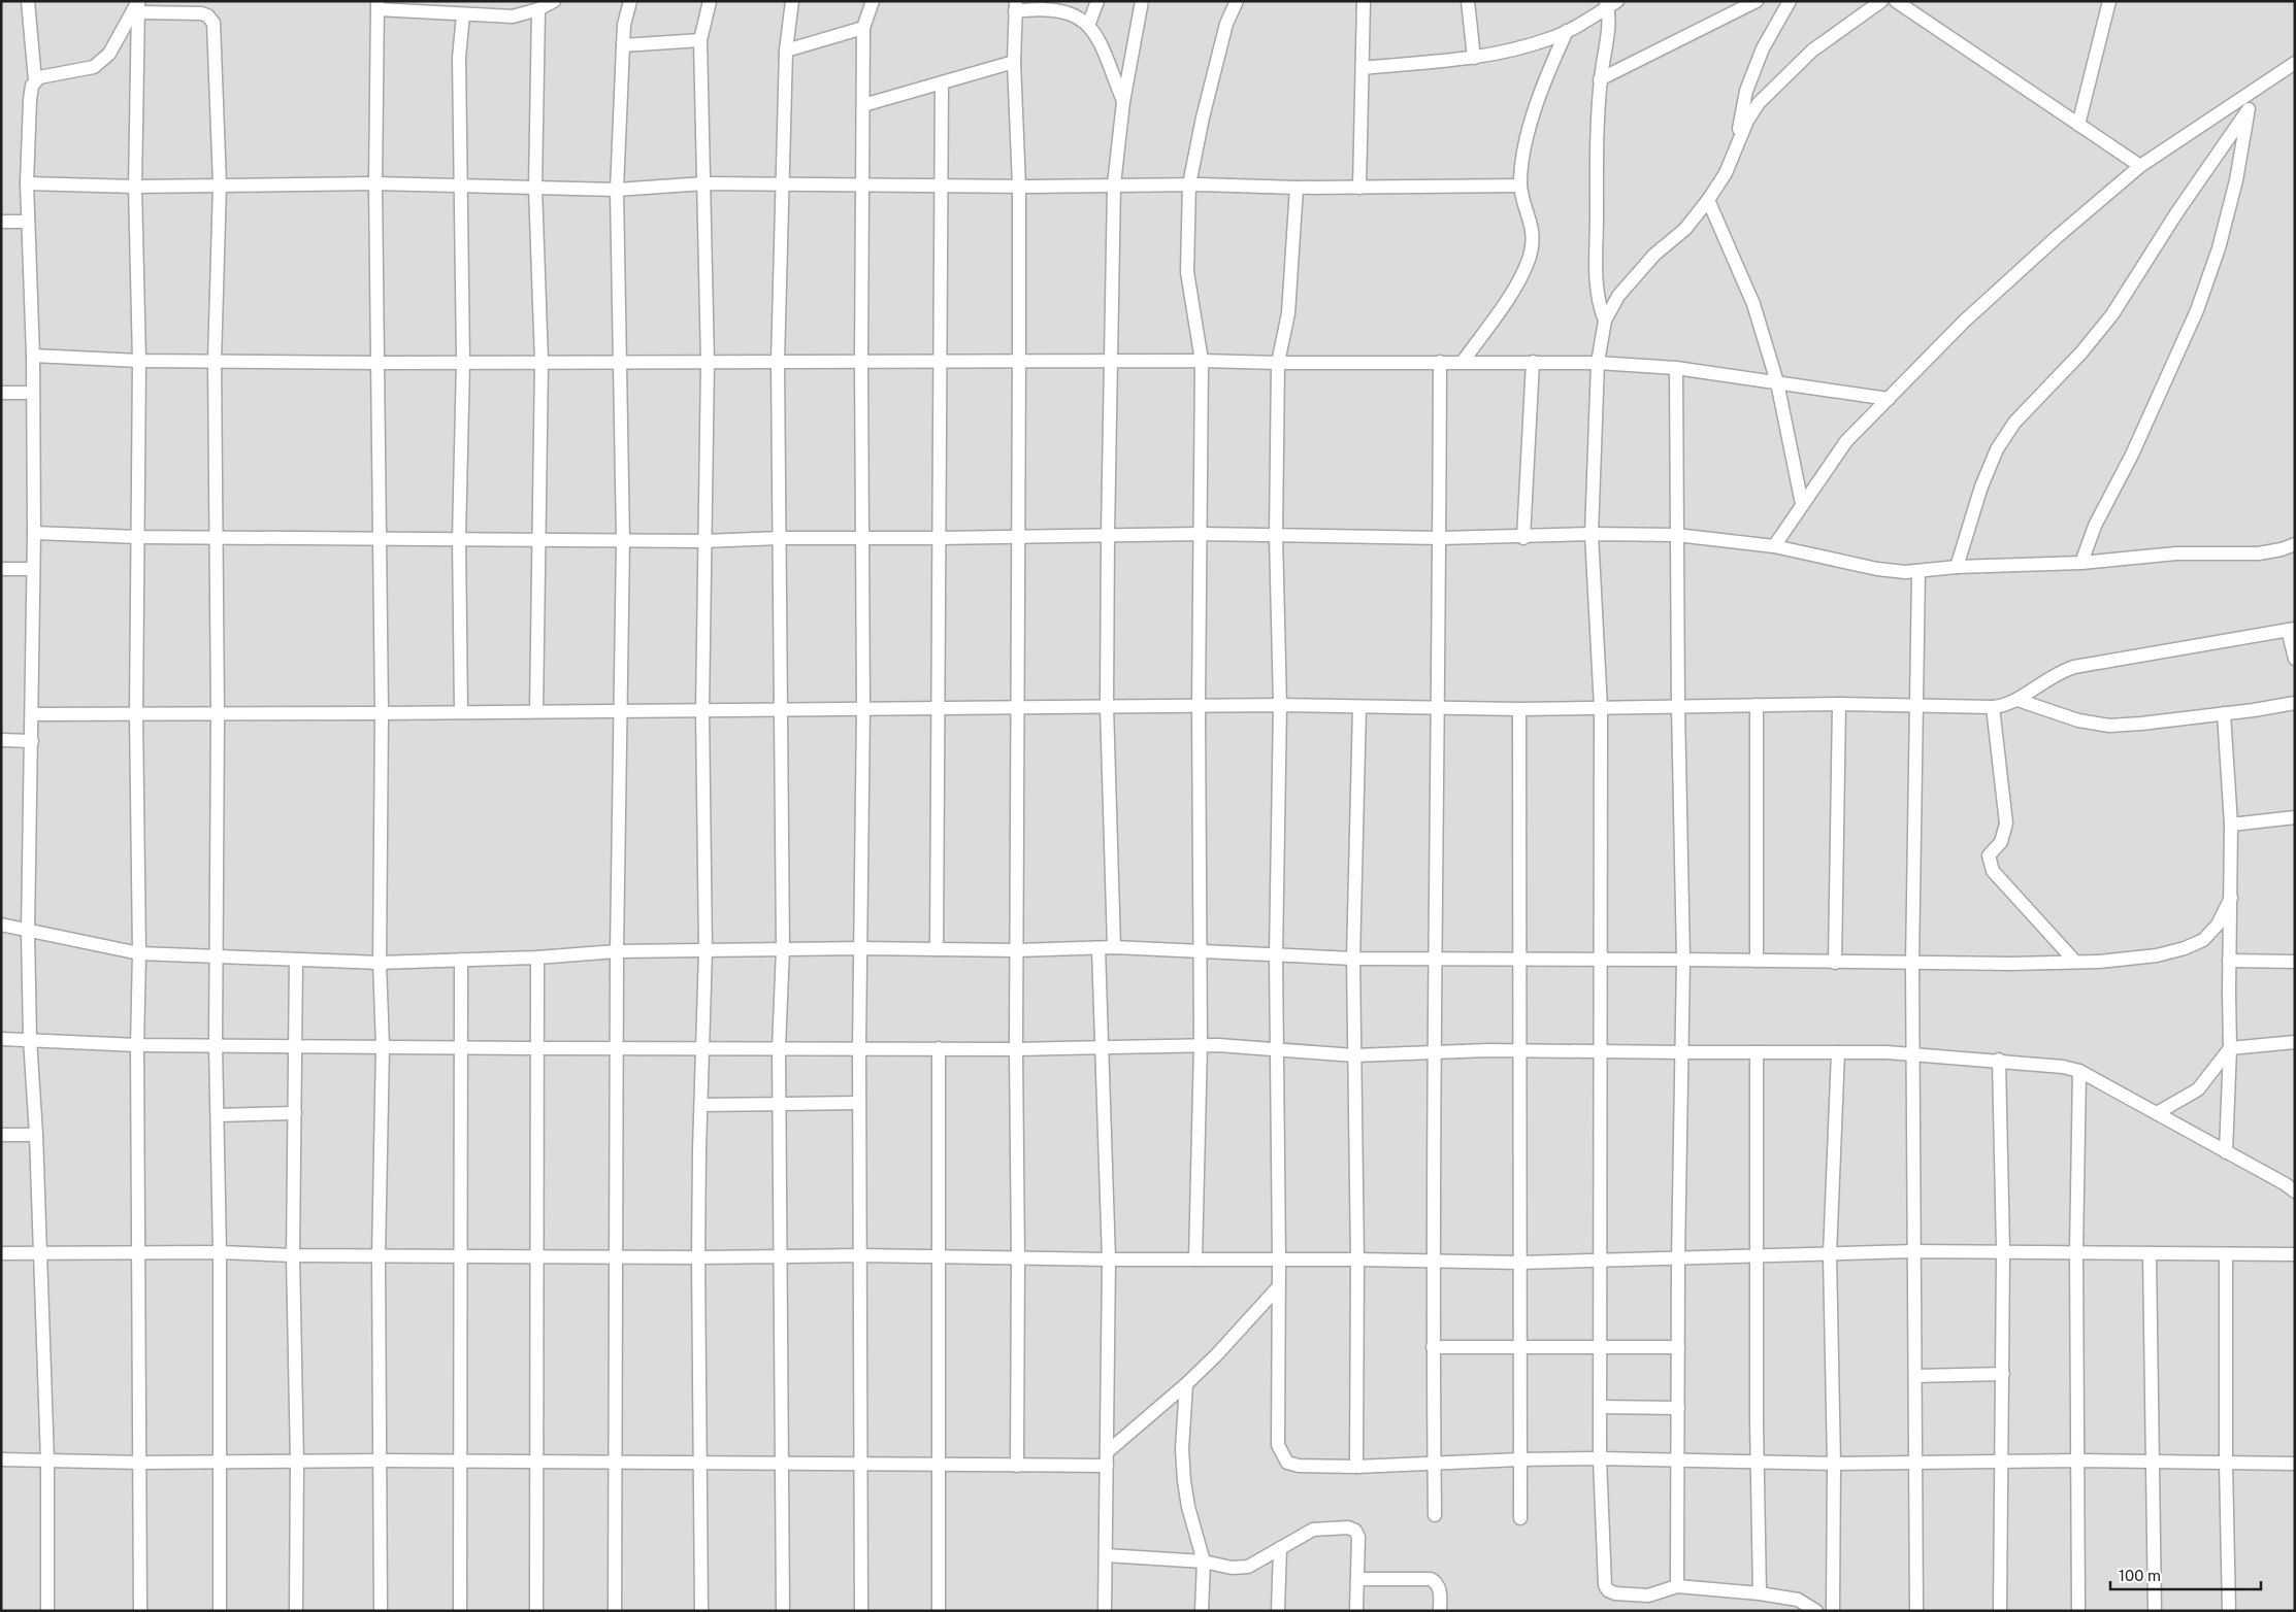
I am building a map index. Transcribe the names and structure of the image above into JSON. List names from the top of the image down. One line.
{"scale_bar":"100 m"}
